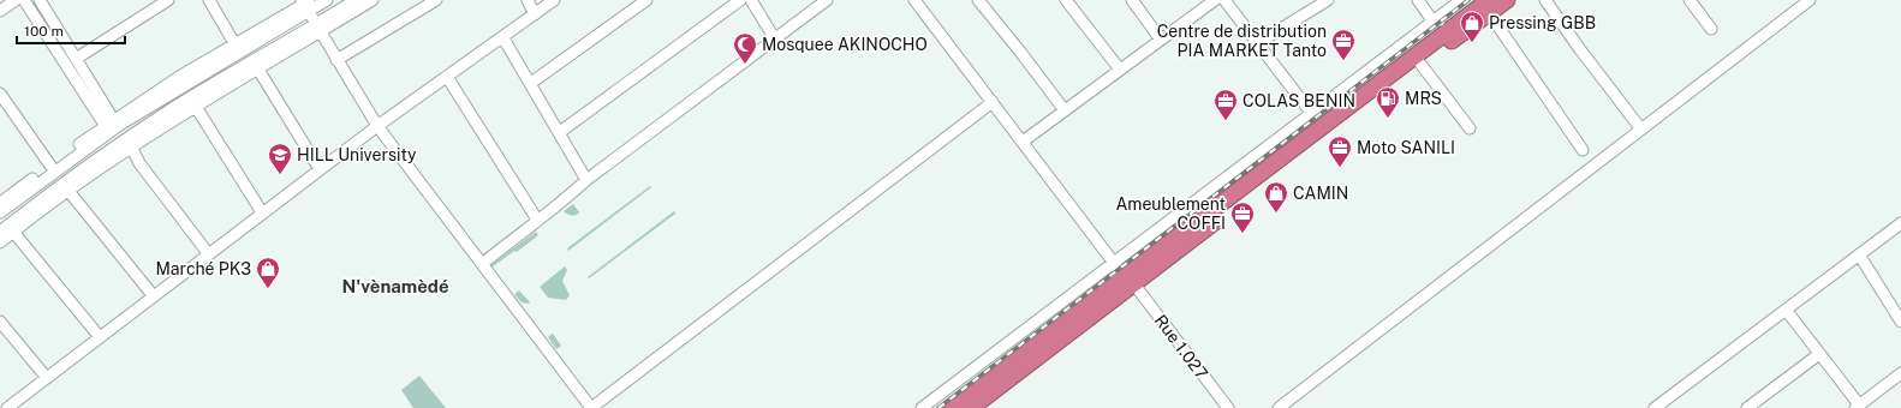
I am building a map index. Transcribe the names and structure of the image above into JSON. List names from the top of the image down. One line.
{"streets":{"street":["Rue 1.027"]},"districts":["N'vènamèdé"],"places":{"shop":["Pressing GBB","CAMIN","Marché PK3"],"office":["Centre de distribution PIA MARKET Tanto","COLAS BENIN","Moto SANILI","Ameublement COFFI"],"mosque":["Mosquee AKINOCHO"],"fuel station":["MRS"],"school or university":["HILL University"]},"scale_bar":"100 m"}
